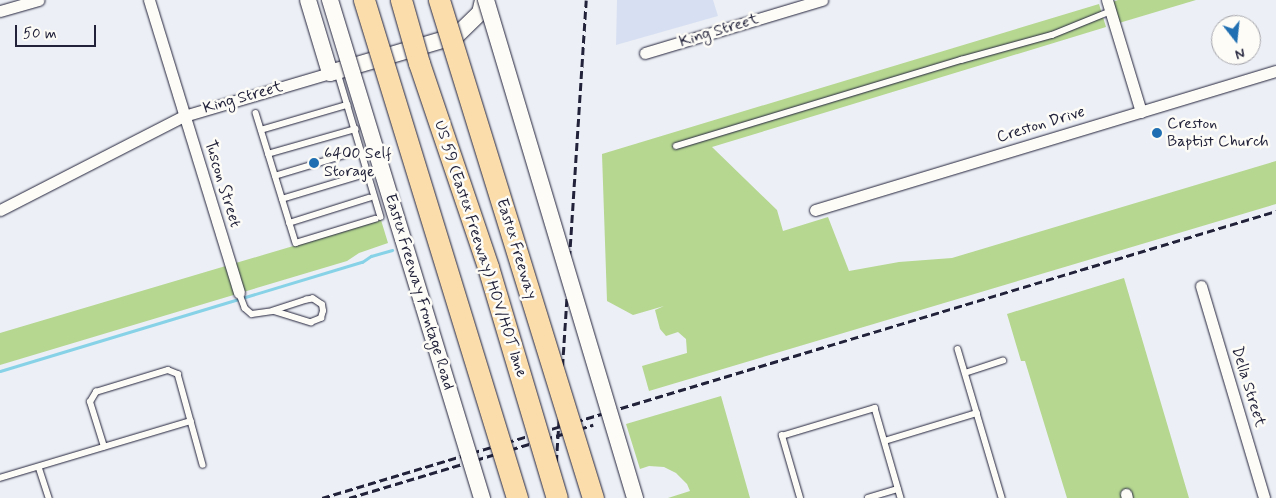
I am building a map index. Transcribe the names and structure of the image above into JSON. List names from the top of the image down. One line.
{"streets":{"highway":["US 59 (Eastex Freeway) HOV/HOT lane","Eastex Freeway"],"main road":["King Street","Eastex Freeway Frontage Road"],"street":["Creston Drive","Tuscon Street","Della Street"]},"crossings":[["King Street","Tuscon Street"]],"places":["Creston Baptist Church","6400 Self Storage"],"scale_bar":"50 m","north":"bottom"}
